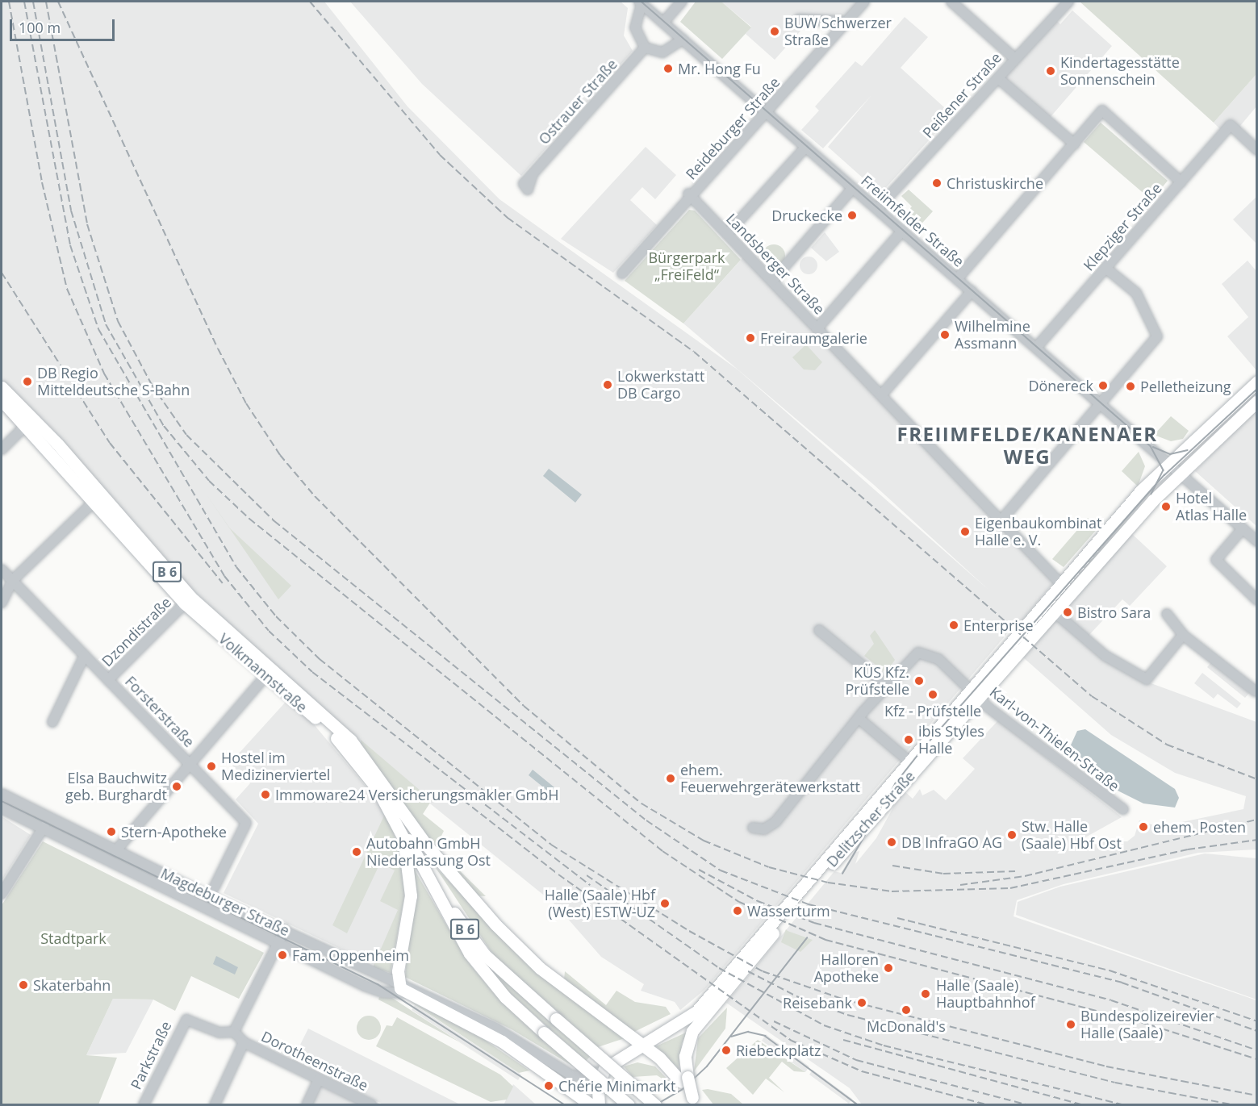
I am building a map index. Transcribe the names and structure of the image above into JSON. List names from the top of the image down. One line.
{"streets":{"main road":["B 6","Volkmannstraße","Delitzscher Straße","Magdeburger Straße"],"street":["Peißener Straße","Ostrauer Straße","Reideburger Straße","Freiimfelder Straße","Klepziger Straße","Landsberger Straße","Dzondistraße","Forsterstraße","Karl-von-Thielen-Straße","Parkstraße","Dorotheenstraße"]},"crossings":[["Peißener Straße","Freiimfelder Straße"],["Reideburger Straße","Freiimfelder Straße"],["Reideburger Straße","Landsberger Straße"],["Freiimfelder Straße","Klepziger Straße"],["Freiimfelder Straße","Delitzscher Straße"],["Landsberger Straße","Delitzscher Straße"],["B 6","Volkmannstraße"],["Dzondistraße","Volkmannstraße"],["Dzondistraße","Forsterstraße"],["Volkmannstraße","Magdeburger Straße"],["Karl-von-Thielen-Straße","Delitzscher Straße"]],"districts":["FREIIMFELDE/KANENAER WEG"],"parks":["Bürgerpark „FreiFeld“","Stadtpark"],"places":["BUW Schwerzer Straße","Mr. Hong Fu","Kindertagesstätte Sonnenschein","Christuskirche","Druckecke","Wilhelmine Assmann","Freiraumgalerie","DB Regio Mitteldeutsche S-Bahn","Lokwerkstatt DB Cargo","Dönereck","Pelletheizung","Hotel Atlas Halle","Eigenbaukombinat Halle e. V.","Bistro Sara","Enterprise","KÜS Kfz. Prüfstelle","Kfz - Prüfstelle","ibis Styles Halle","Hostel im Medizinerviertel","ehem. Feuerwehrgerätewerkstatt","Elsa Bauchwitz geb. Burghardt","Immoware24 Versicherungsmakler GmbH","ehem. Posten","Stern-Apotheke","Stw. Halle (Saale) Hbf Ost","DB InfraGO AG","Autobahn GmbH Niederlassung Ost","Halle (Saale) Hbf (West) ESTW-UZ","Wasserturm","Fam. Oppenheim","Halloren Apotheke","Skaterbahn","Halle (Saale) Hauptbahnhof","Reisebank","McDonald's","Bundespolizeirevier Halle (Saale)","Riebeckplatz","Chérie Minimarkt"],"scale_bar":"100 m"}
